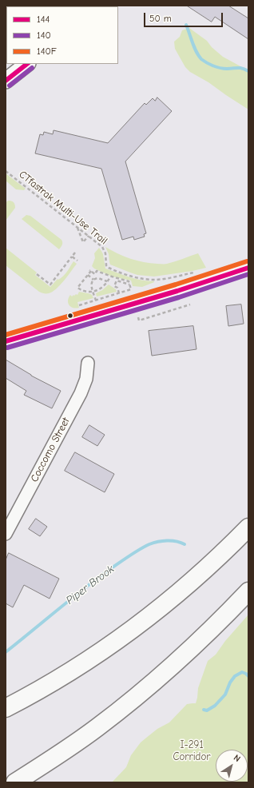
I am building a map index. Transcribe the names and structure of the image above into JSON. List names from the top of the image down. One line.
{"streets":{"street":["Coccomo Street"],"path":["CTfastrak Multi-Use Trail"]},"water":["Piper Brook"],"parks":["I-291 Corridor"],"lines":["transit line 144","transit line 140","transit line 140F"],"legend":["144","140","140F"],"scale_bar":"50 m","north":"top right"}
